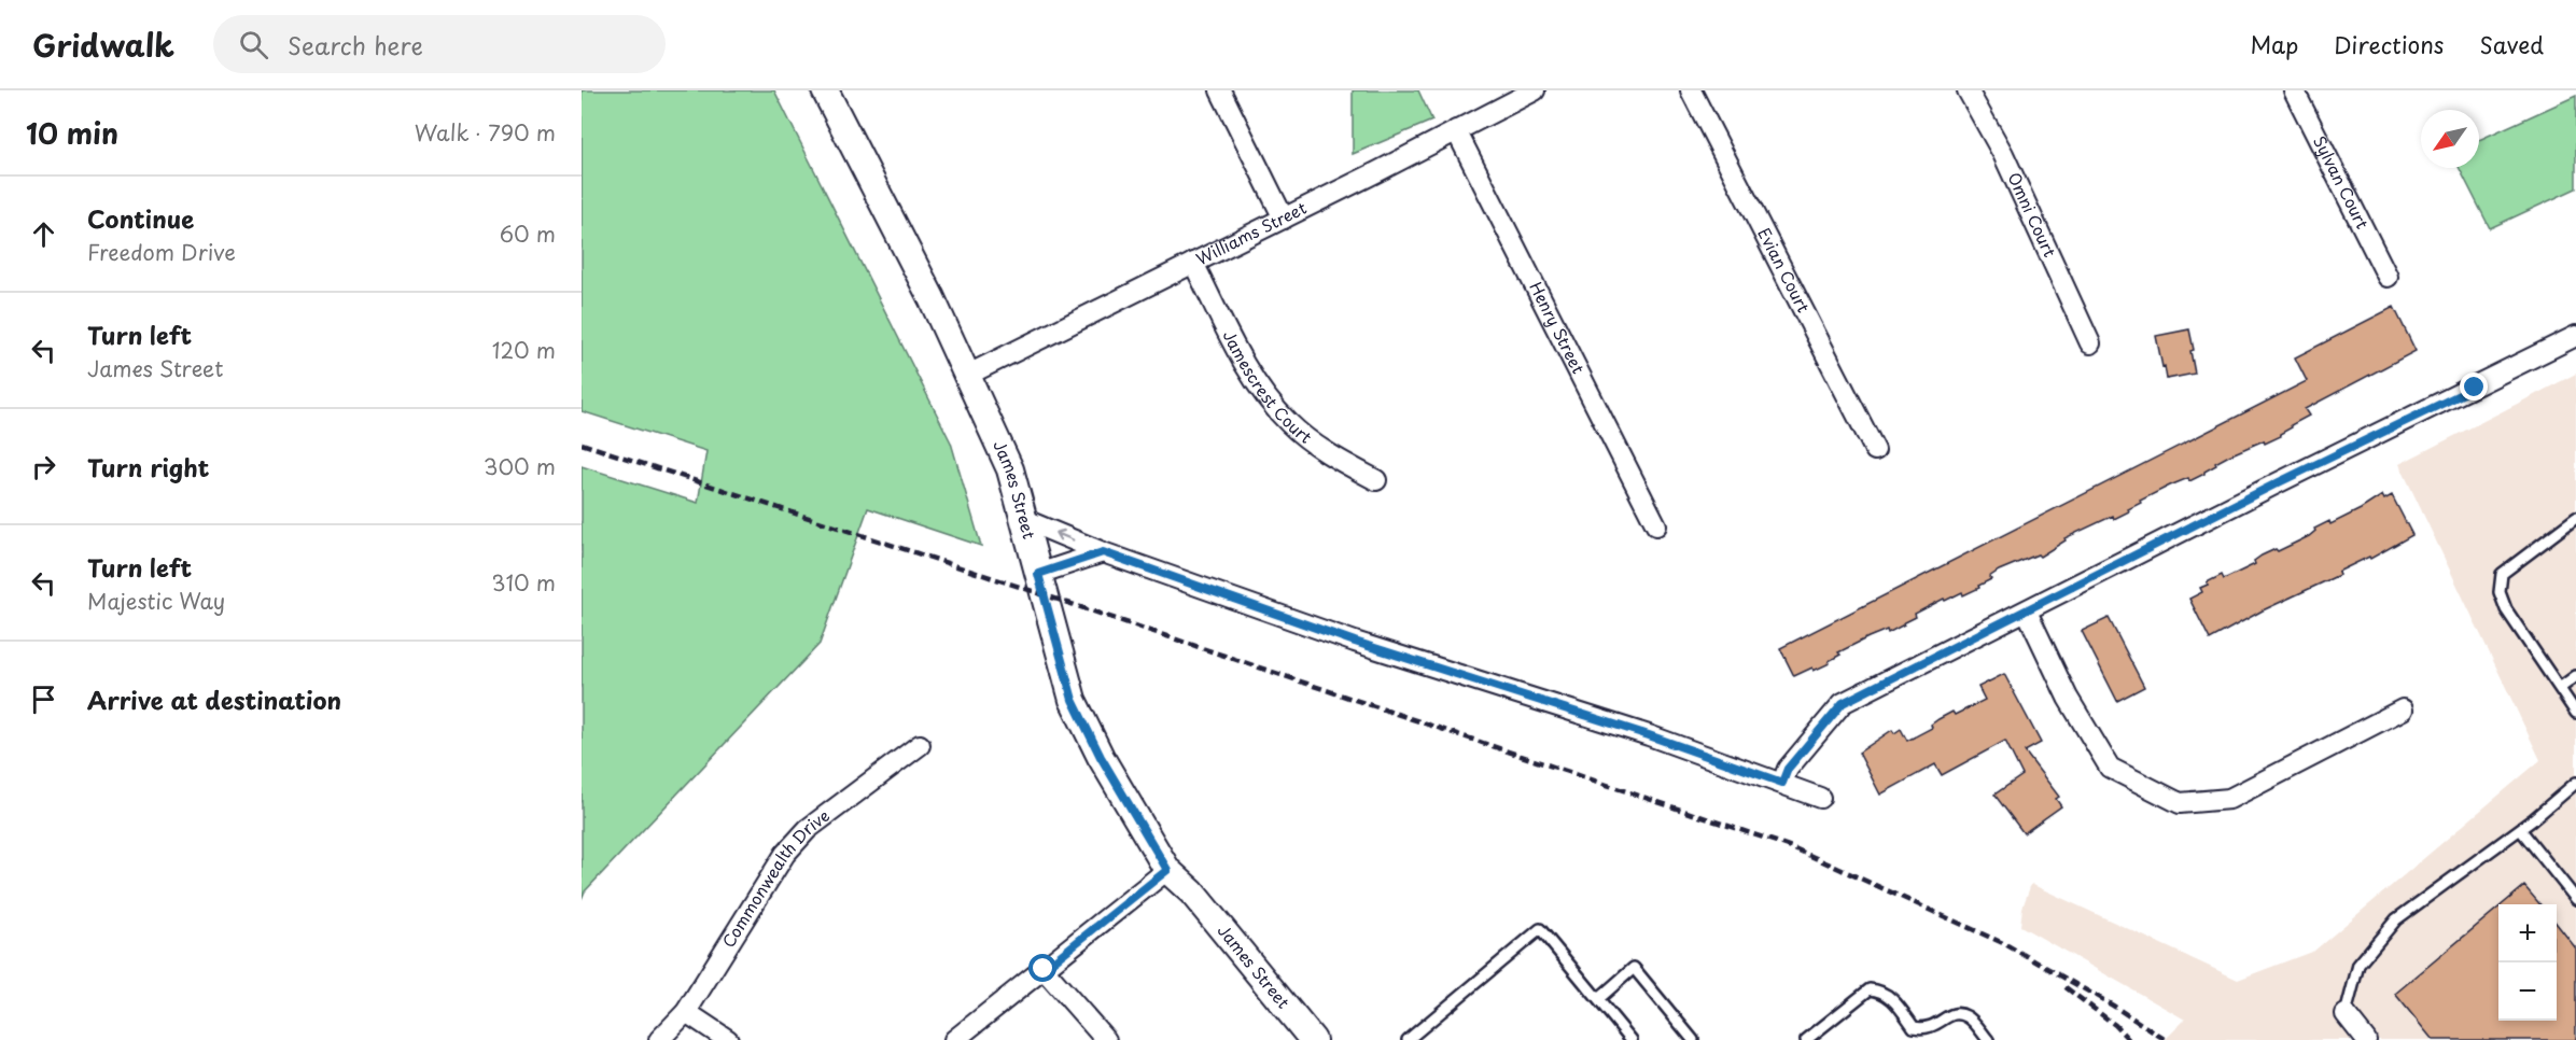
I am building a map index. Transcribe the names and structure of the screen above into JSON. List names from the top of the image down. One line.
{"streets":{"street":["Sylvan Court","Omni Court","Williams Street","Evian Court","Henry Street","Jamescrest Court","James Street","Commonwealth Drive"]},"crossings":[["Williams Street","Henry Street"],["Williams Street","Jamescrest Court"],["Williams Street","James Street"]],"north":"bottom left","page":{"header":"Gridwalk","search":"Search here","nav":["Map","Directions","Saved"],"heading":["10 min","Walk · 790 m"],"list":[["Continue","Freedom Drive","60 m"],["Turn left","James Street","120 m"],["Turn right","300 m"],["Turn left","Majestic Way","310 m"],"Arrive at destination"],"map_buttons":["+","−"]}}
